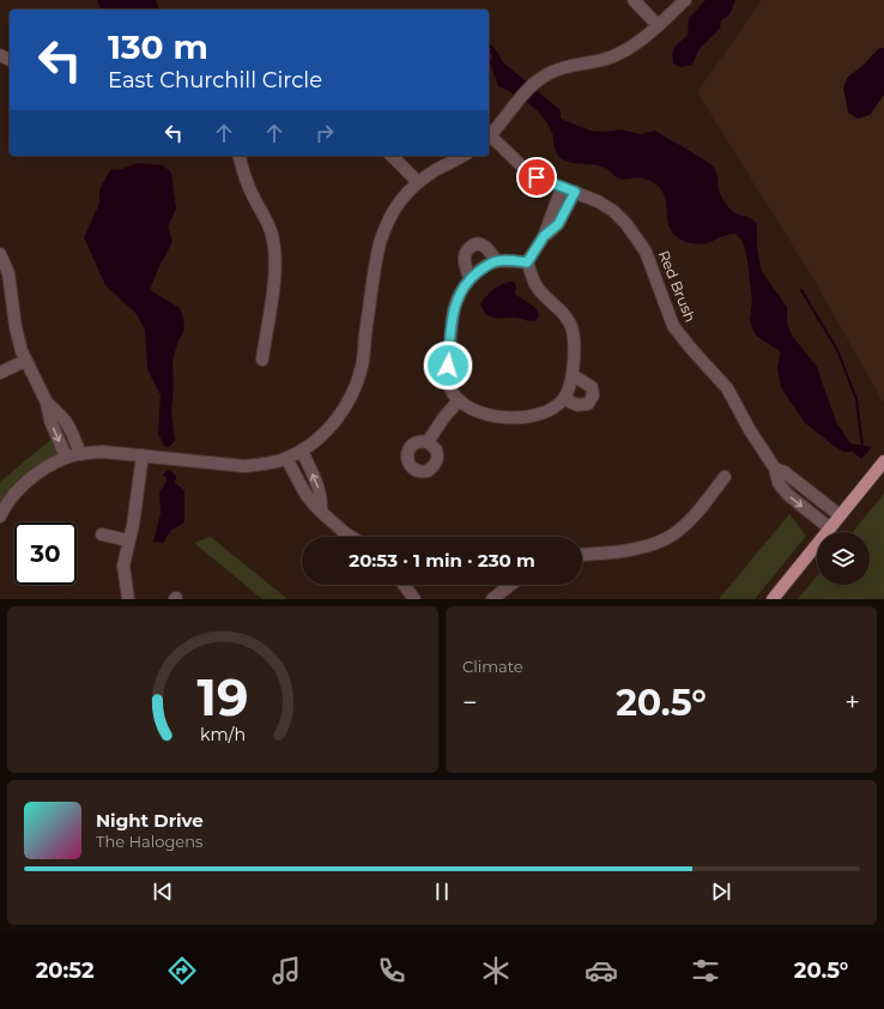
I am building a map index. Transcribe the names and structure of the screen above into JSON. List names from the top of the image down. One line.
{"streets":{"street":["Red Brush"]},"page":{"turn":["130 m","East Churchill Circle"],"limit":"30","trip":"20:53 · 1 min · 230 m","tile":"Climate","heat":["−","20.5°","+"],"song":["Night Drive","The Halogens"],"tabs":["20:52","20.5°"],"gauge":["19","km/h"]}}
